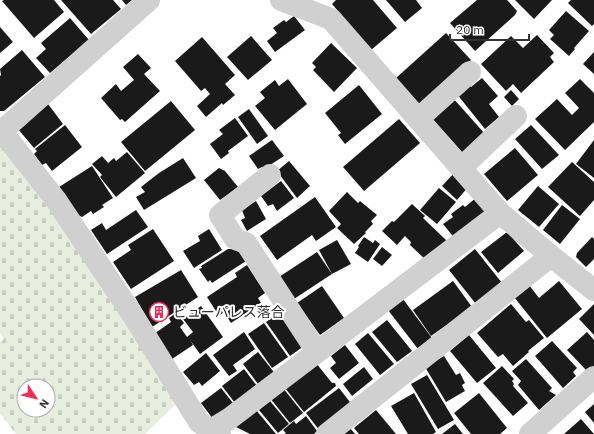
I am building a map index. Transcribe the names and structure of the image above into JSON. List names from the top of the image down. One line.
{"places":{"building":["ビューパレス落合"]},"scale_bar":"20 m","north":"bottom right"}
